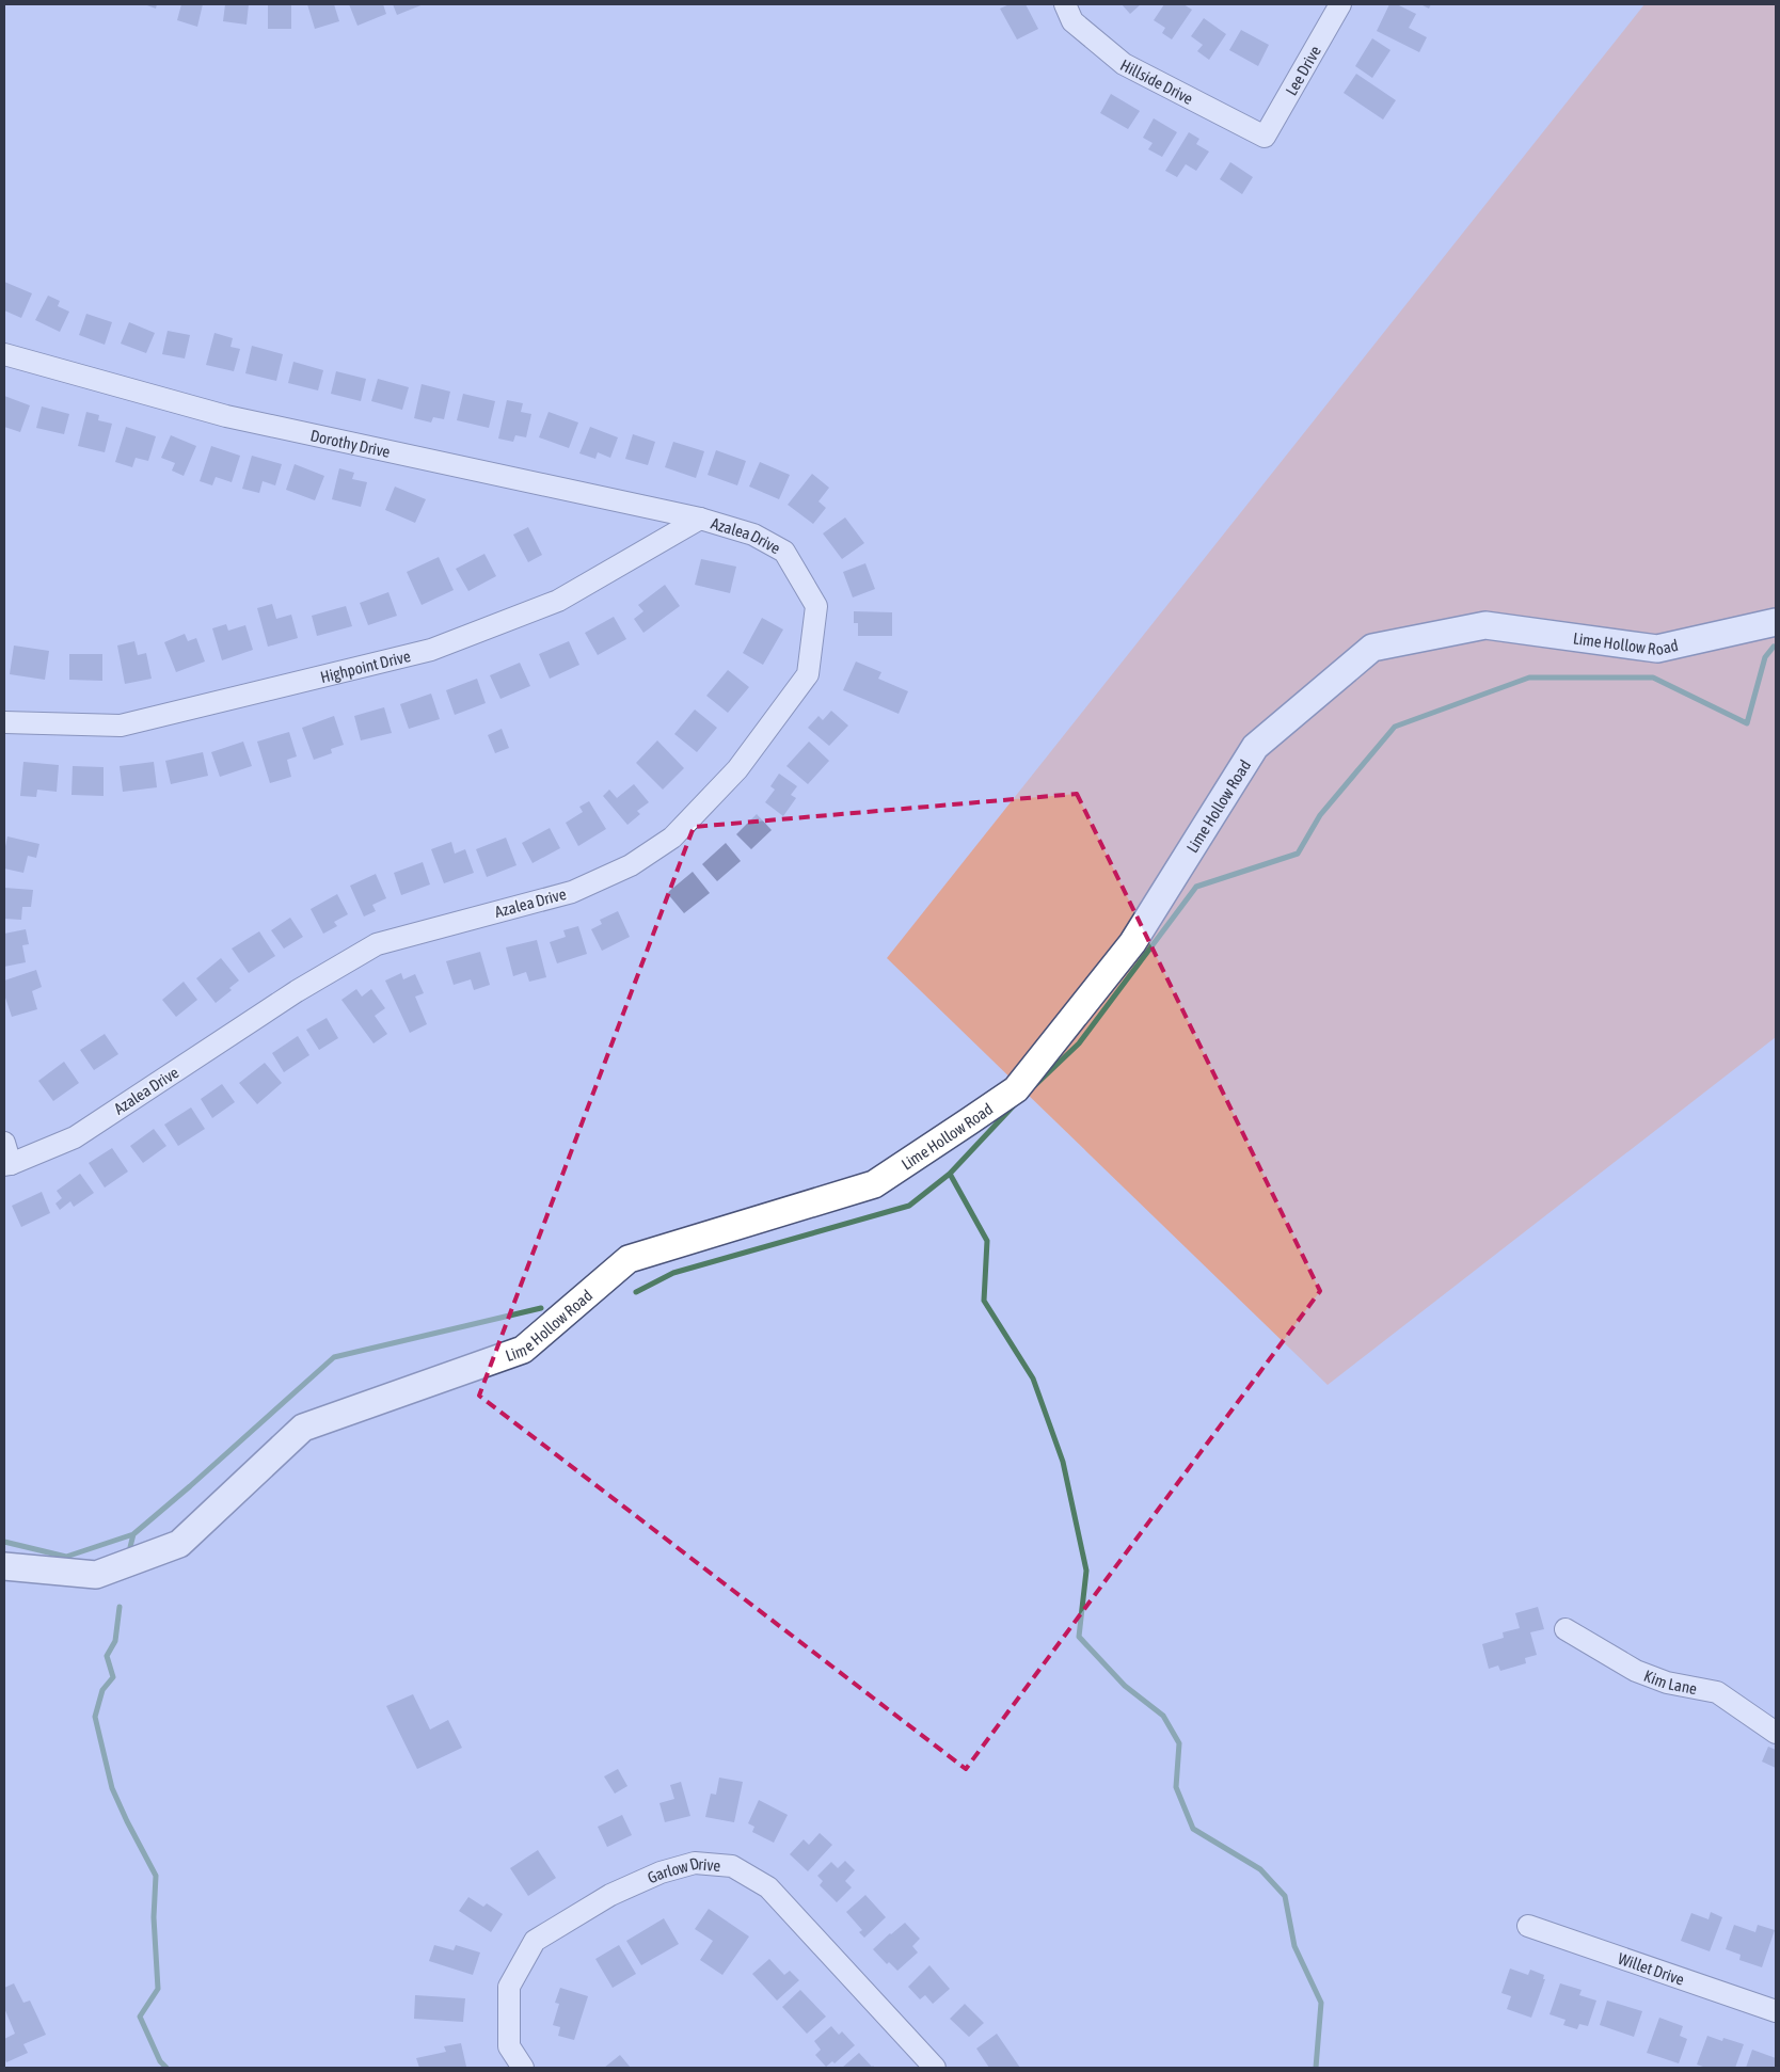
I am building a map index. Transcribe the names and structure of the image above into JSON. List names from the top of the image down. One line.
{"streets":{"street":["Lee Drive","Hillside Drive","Dorothy Drive","Azalea Drive","Lime Hollow Road","Highpoint Drive","Kim Lane","Garlow Drive","Willet Drive"]},"crossings":[["Lee Drive","Hillside Drive"],["Dorothy Drive","Azalea Drive"],["Dorothy Drive","Highpoint Drive"],["Azalea Drive","Highpoint Drive"]]}
